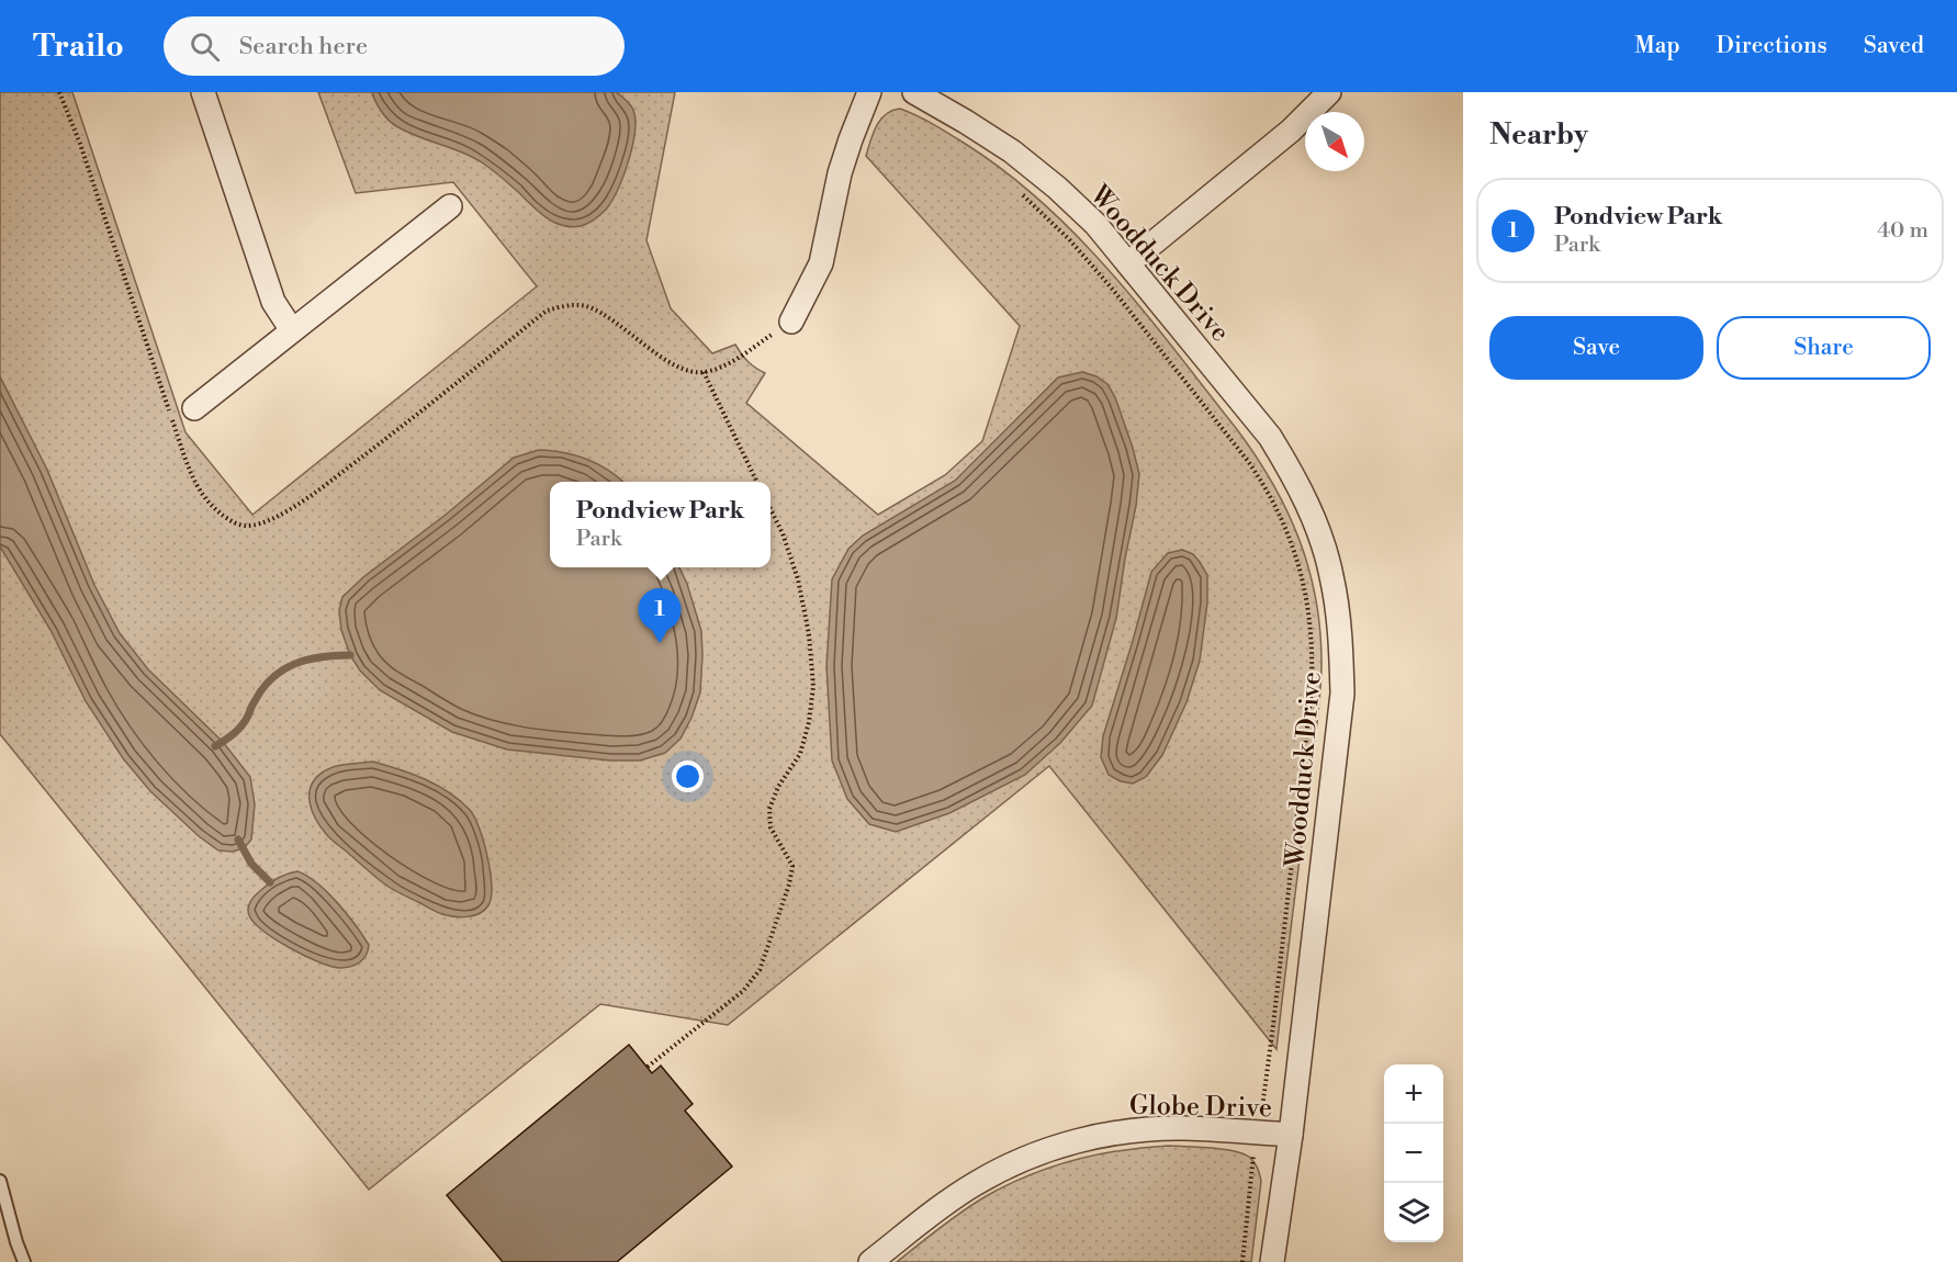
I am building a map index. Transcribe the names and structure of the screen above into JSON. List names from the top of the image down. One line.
{"streets":{"street":["Woodduck Drive","Globe Drive"]},"crossings":[["Woodduck Drive","Globe Drive"]],"north":"bottom right","page":{"header":"Trailo","search":"Search here","nav":["Map","Directions","Saved"],"heading":"Nearby","list":[{"mark":"1","name":"Pondview Park","note":"Park","value":"40 m"}],"buttons":["Save","Share"],"popup":["Pondview Park","Park"],"pins":"1","map_buttons":["+","−"]}}
